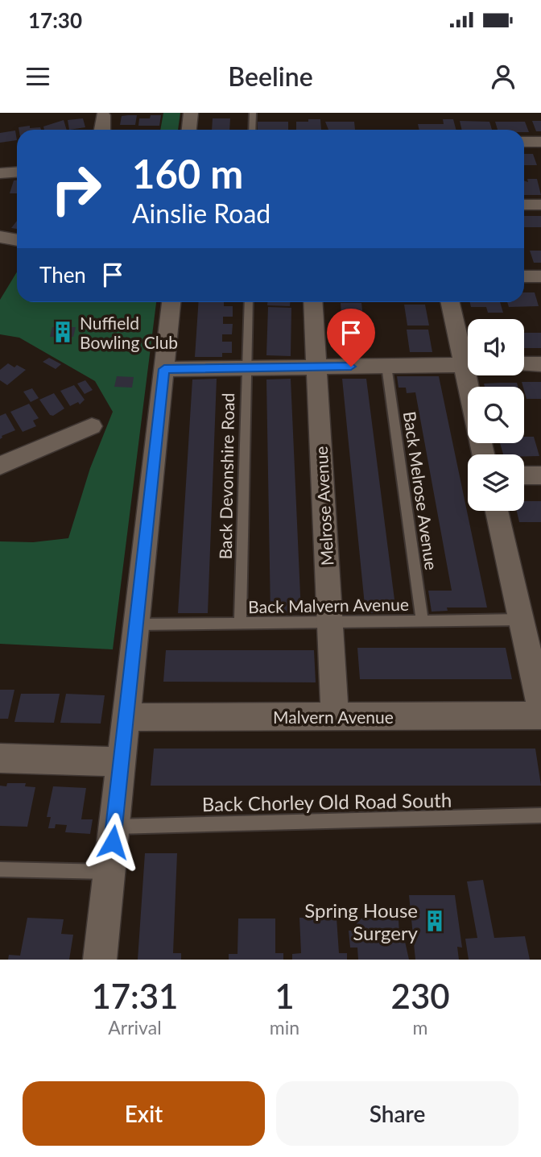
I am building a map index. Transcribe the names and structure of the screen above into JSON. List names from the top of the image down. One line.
{"streets":{"street":["Melrose Avenue","Malvern Avenue"],"lane":["Back Devonshire Road","Back Melrose Avenue","Back Malvern Avenue","Back Chorley Old Road South"]},"crossings":[["Back Devonshire Road","Back Malvern Avenue"],["Back Melrose Avenue","Back Malvern Avenue"],["Melrose Avenue","Back Malvern Avenue"],["Melrose Avenue","Malvern Avenue"]],"places":{"building":["Nuffield Bowling Club","Spring House Surgery"]},"page":{"status":"17:30","header":"Beeline","turn":["160 m","Ainslie Road"],"then":"Then","eta":["17:31","Arrival","1","min","230","m"],"buttons":["Exit","Share"]}}
